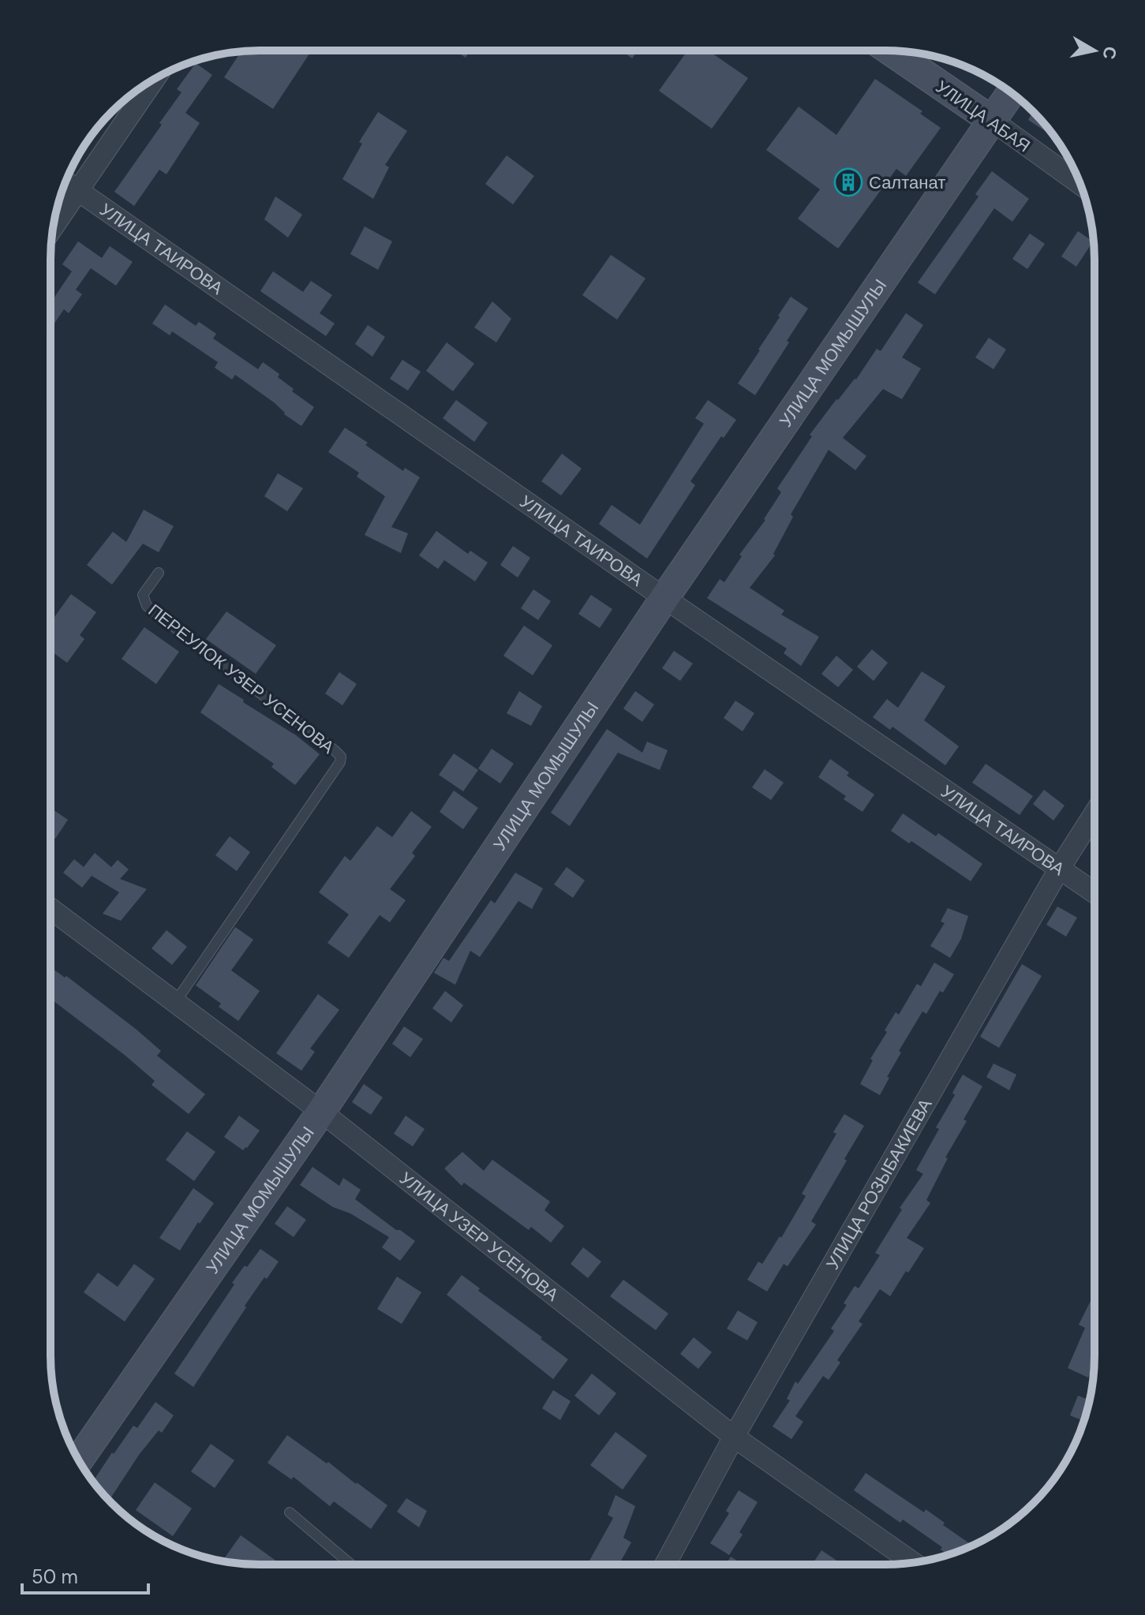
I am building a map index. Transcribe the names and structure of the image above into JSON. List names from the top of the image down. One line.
{"streets":{"street":["УЛИЦА АБАЯ","УЛИЦА ТАИРОВА","УЛИЦА МОМЫШУЛЫ","УЛИЦА РОЗЫБАКИЕВА","УЛИЦА УЗЕР УСЕНОВА"],"lane":["ПЕРЕУЛОК УЗЕР УСЕНОВА"]},"crossings":[["УЛИЦА АБАЯ","УЛИЦА МОМЫШУЛЫ"],["УЛИЦА ТАИРОВА","УЛИЦА МОМЫШУЛЫ"],["УЛИЦА ТАИРОВА","УЛИЦА РОЗЫБАКИЕВА"],["УЛИЦА МОМЫШУЛЫ","УЛИЦА УЗЕР УСЕНОВА"],["ПЕРЕУЛОК УЗЕР УСЕНОВА","УЛИЦА УЗЕР УСЕНОВА"],["УЛИЦА РОЗЫБАКИЕВА","УЛИЦА УЗЕР УСЕНОВА"]],"places":{"building":["Салтанат"]},"scale_bar":"50 m","north":"right"}
